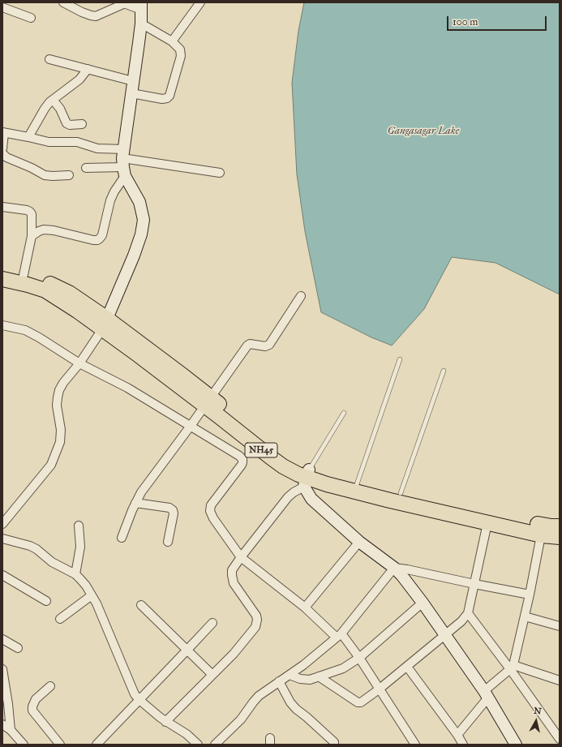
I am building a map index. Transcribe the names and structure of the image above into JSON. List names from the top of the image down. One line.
{"streets":{"highway":["NH45"]},"water":["Gangasagar Lake"],"scale_bar":"100 m","north":"top"}
